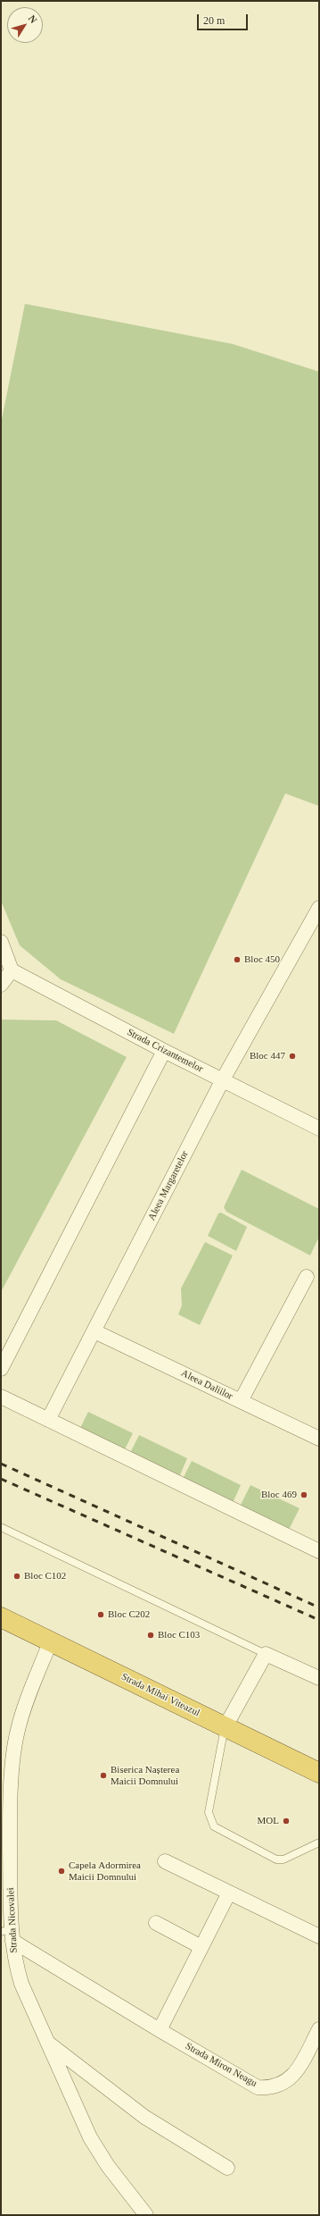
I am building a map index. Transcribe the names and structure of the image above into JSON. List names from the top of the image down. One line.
{"streets":{"highway":["Strada Mihai Viteazul"],"street":["Strada Crizantemelor","Aleea Margaretelor","Aleea Daliilor","Strada Nicovalei","Strada Miron Neagu"]},"crossings":[["Strada Crizantemelor","Aleea Margaretelor"],["Aleea Margaretelor","Aleea Daliilor"],["Strada Mihai Viteazul","Strada Nicovalei"],["Strada Nicovalei","Strada Miron Neagu"]],"places":["Bloc 450","Bloc 447","Bloc 469","Bloc C102","Bloc C202","Bloc C103","Biserica Nașterea Maicii Domnului","MOL","Capela Adormirea Maicii Domnului"],"scale_bar":"20 m","north":"top right"}
